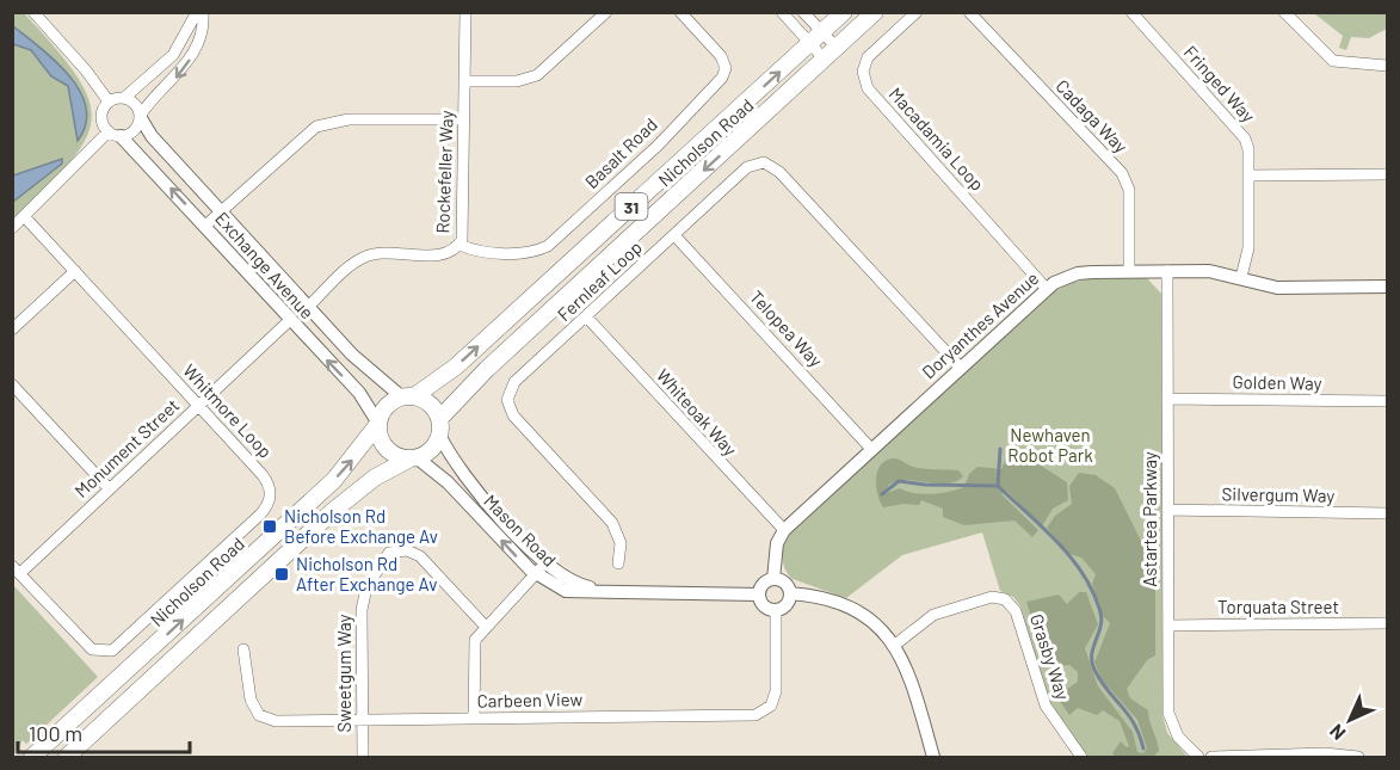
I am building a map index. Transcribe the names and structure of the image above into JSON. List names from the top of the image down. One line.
{"streets":{"main road":["Nicholson Road","31"],"street":["Fringed Way","Cadaga Way","Macadamia Loop","Basalt Road","Rockefeller Way","Exchange Avenue","Fernleaf Loop","Doryanthes Avenue","Telopea Way","Golden Way","Whitmore Loop","Whiteoak Way","Monument Street","Silvergum Way","Astartea Parkway","Mason Road","Torquata Street","Grasby Way","Sweetgum Way","Carbeen View"]},"crossings":[["Fringed Way","Doryanthes Avenue"],["Cadaga Way","Doryanthes Avenue"],["Macadamia Loop","Doryanthes Avenue"],["Nicholson Road","Exchange Avenue"],["Nicholson Road","Mason Road"],["Basalt Road","Rockefeller Way"],["Rockefeller Way","Exchange Avenue"],["Exchange Avenue","Monument Street"],["Exchange Avenue","Mason Road"],["Fernleaf Loop","Doryanthes Avenue"],["Fernleaf Loop","Telopea Way"],["Fernleaf Loop","Whiteoak Way"],["Doryanthes Avenue","Telopea Way"],["Doryanthes Avenue","Whiteoak Way"],["Doryanthes Avenue","Astartea Parkway"],["Golden Way","Astartea Parkway"],["Whitmore Loop","Monument Street"],["Silvergum Way","Astartea Parkway"],["Astartea Parkway","Torquata Street"],["Mason Road","Carbeen View"],["Sweetgum Way","Carbeen View"]],"parks":["Newhaven Robot Park"],"places":{"transit":["Nicholson Rd Before Exchange Av","Nicholson Rd After Exchange Av"]},"scale_bar":"100 m","north":"bottom left"}
